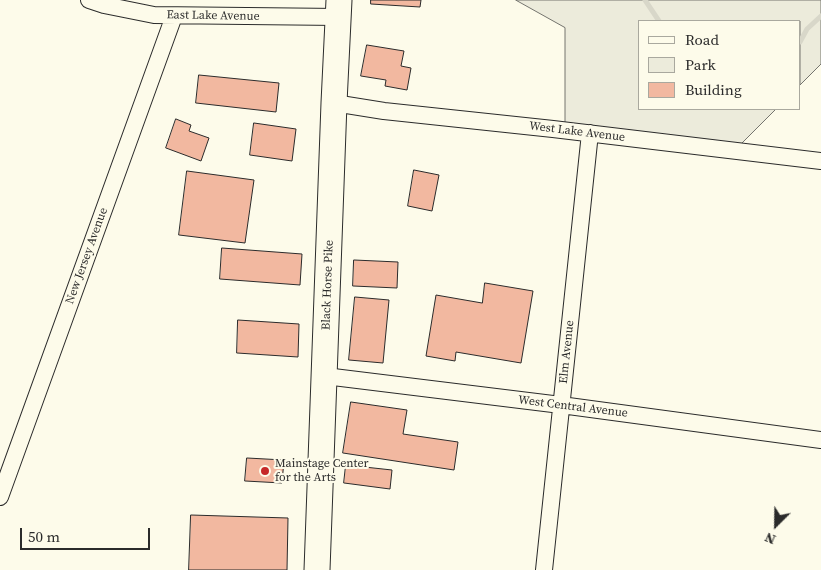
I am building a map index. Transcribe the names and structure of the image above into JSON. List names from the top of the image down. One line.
{"streets":{"main road":["Black Horse Pike"],"street":["East Lake Avenue","West Lake Avenue","New Jersey Avenue","Elm Avenue","West Central Avenue"]},"crossings":[["East Lake Avenue","New Jersey Avenue"],["East Lake Avenue","Black Horse Pike"],["West Lake Avenue","Black Horse Pike"],["West Lake Avenue","Elm Avenue"],["Black Horse Pike","West Central Avenue"],["Elm Avenue","West Central Avenue"]],"places":["Mainstage Center for the Arts"],"legend":["Road","Park","Building"],"scale_bar":"50 m","north":"bottom left"}
